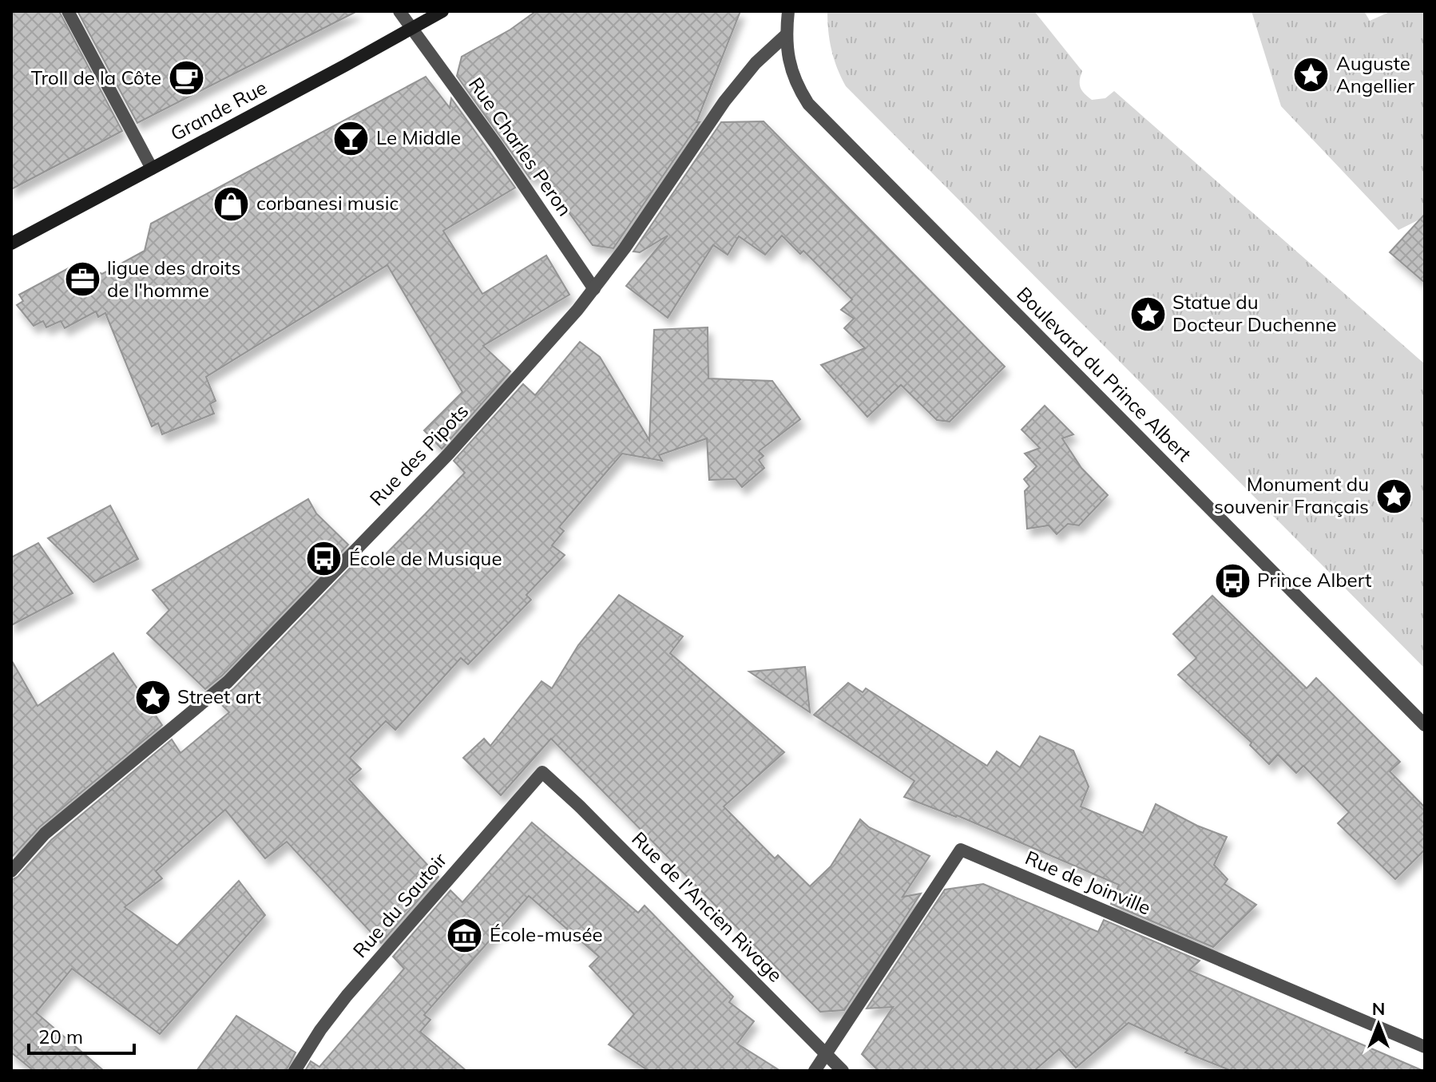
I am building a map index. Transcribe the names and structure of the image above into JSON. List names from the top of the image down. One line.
{"streets":{"main road":["Grande Rue"],"street":["Rue Charles Peron","Boulevard du Prince Albert","Rue des Pipots","Rue de Joinville","Rue du Sautoir","Rue de l'Ancien Rivage"]},"crossings":[["Grande Rue","Rue Charles Peron"],["Rue Charles Peron","Rue des Pipots"],["Boulevard du Prince Albert","Rue des Pipots"],["Rue de Joinville","Rue de l'Ancien Rivage"],["Rue du Sautoir","Rue de l'Ancien Rivage"]],"places":{"place":["Auguste Angellier","Statue du Docteur Duchenne","Monument du souvenir Français","Street art"],"cafe":["Troll de la Côte"],"bar":["Le Middle"],"shop":["corbanesi music"],"office":["ligue des droits de l'homme"],"bus stop":["École de Musique","Prince Albert"],"museum":["École-musée"]},"scale_bar":"20 m","north":"top"}
